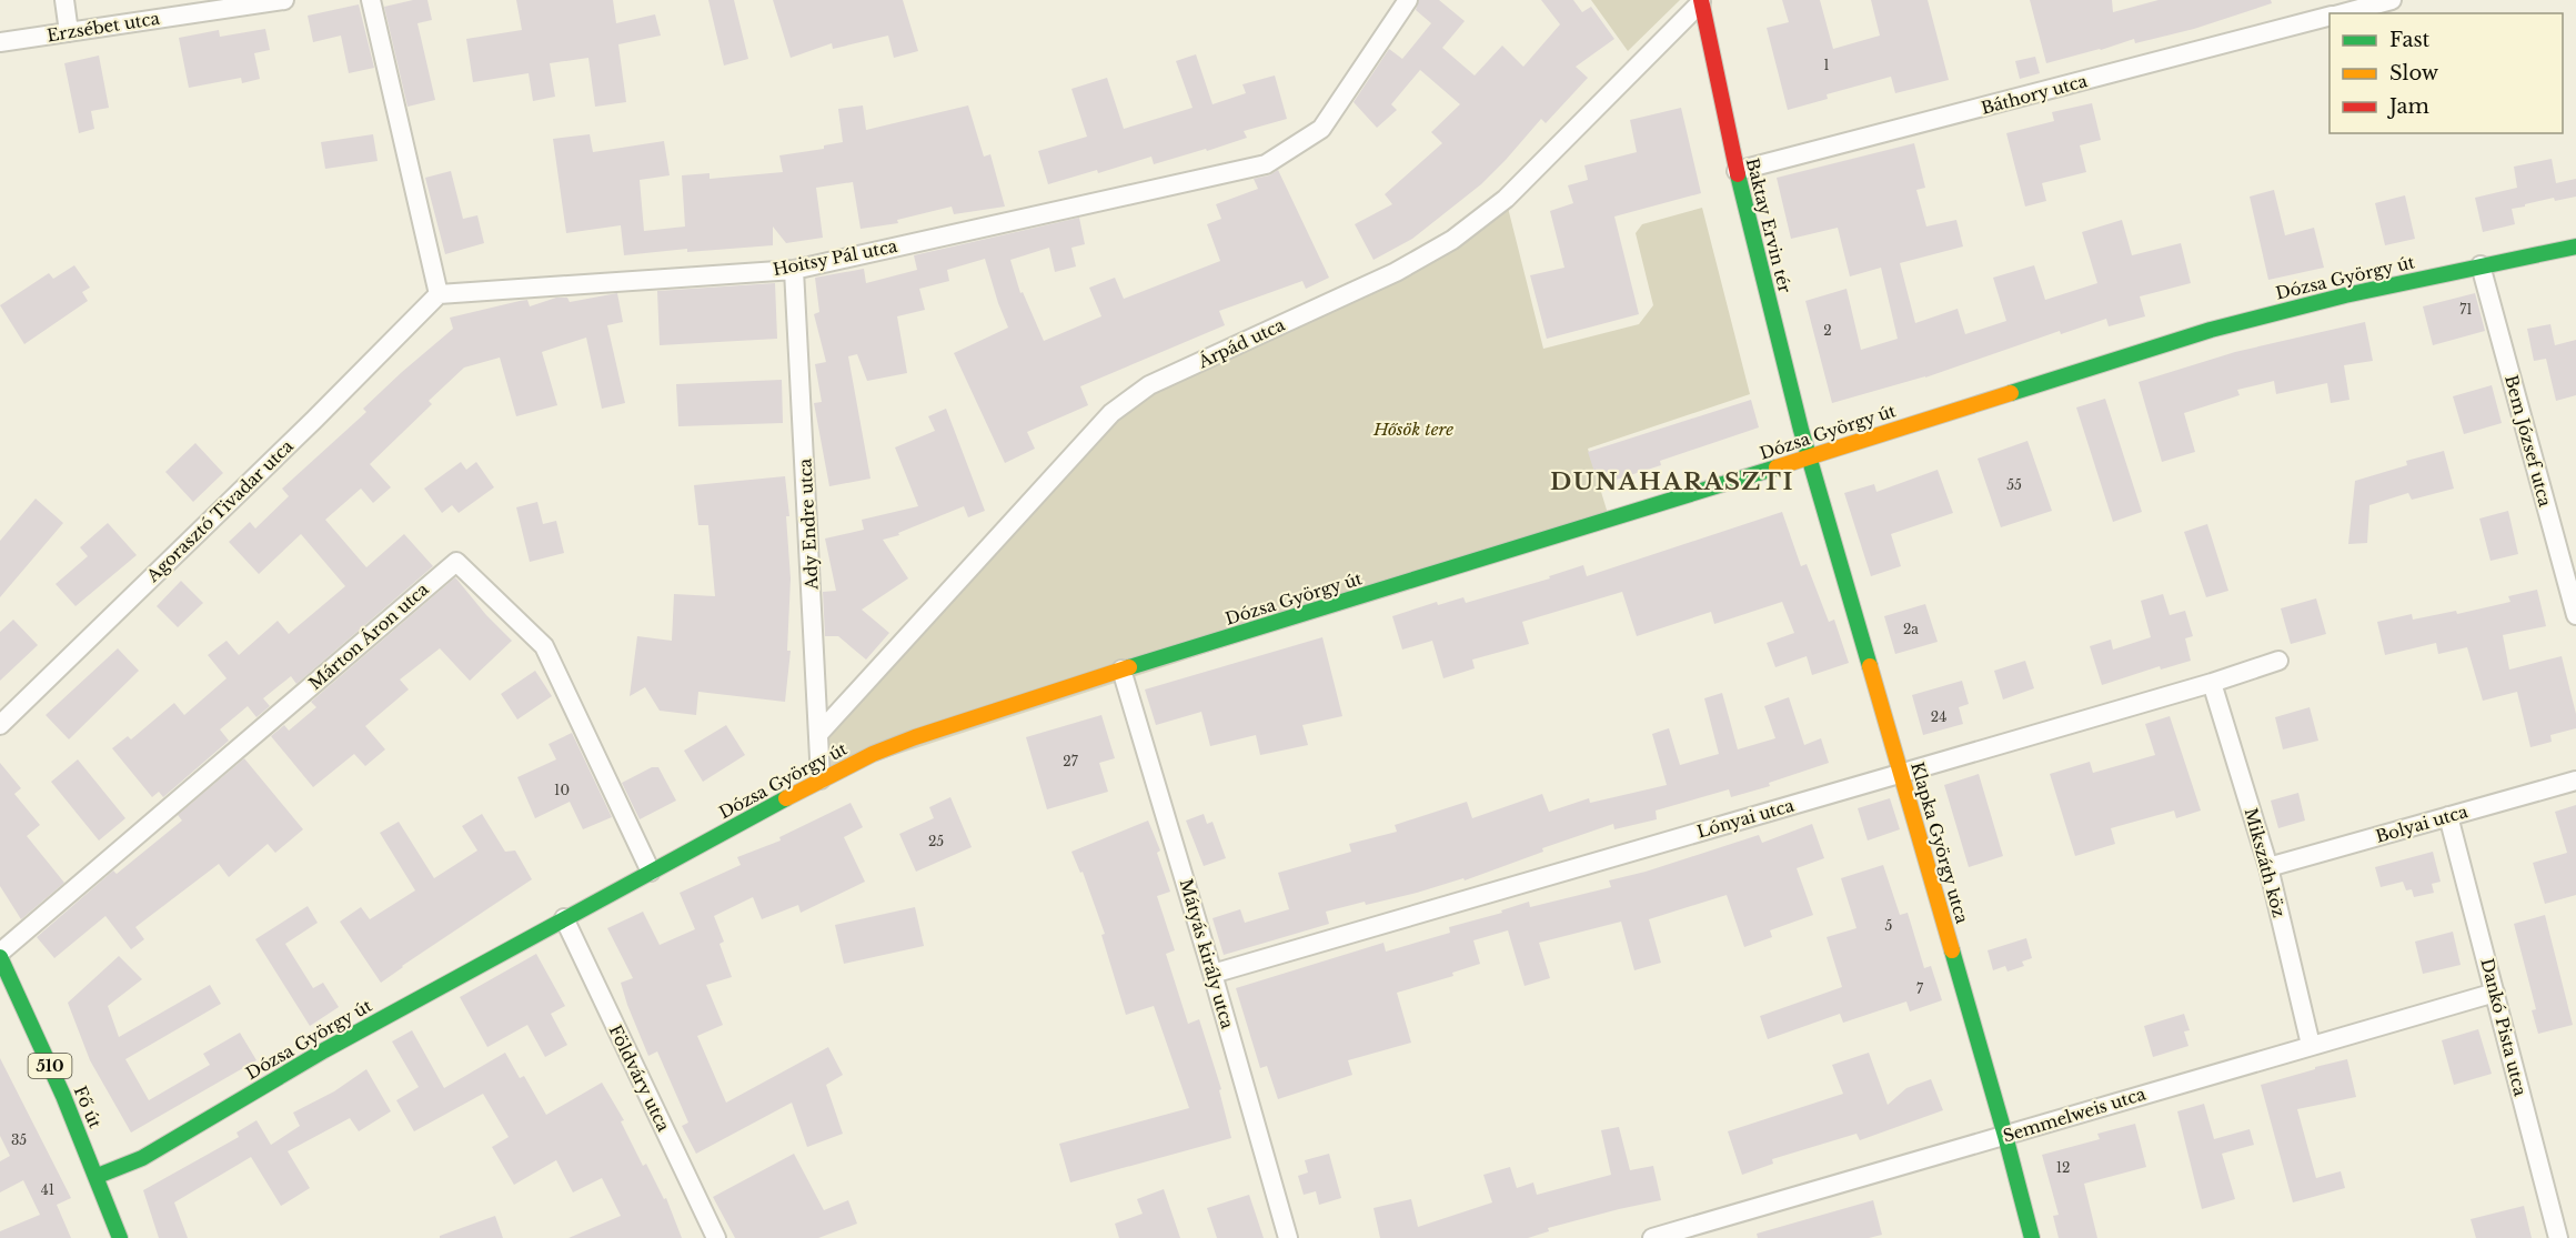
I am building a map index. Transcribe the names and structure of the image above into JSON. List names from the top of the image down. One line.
{"streets":{"main road":["Baktay Ervin tér","Dózsa György út","Klapka György utca","510","Fő út"],"street":["Erzsébet utca","Báthory utca","Hoitsy Pál utca","Árpád utca","Bem József utca","Agorasztó Tivadar utca","Ady Endre utca","Márton Áron utca","Lónyai utca","Bolyai utca","Mikszáth köz","Mátyás király utca","Dankó Pista utca","Földváry utca","Semmelweis utca"]},"crossings":[["Báthory utca","Baktay Ervin tér"],["Baktay Ervin tér","Dózsa György út"],["Baktay Ervin tér","Árpád utca"],["Baktay Ervin tér","Klapka György utca"],["Hoitsy Pál utca","Agorasztó Tivadar utca"],["Hoitsy Pál utca","Ady Endre utca"],["Dózsa György út","Bem József utca"],["Dózsa György út","Ady Endre utca"],["Dózsa György út","Márton Áron utca"],["Dózsa György út","Klapka György utca"],["Dózsa György út","Mátyás király utca"],["Dózsa György út","Földváry utca"],["Dózsa György út","Fő út"],["Árpád utca","Ady Endre utca"],["Márton Áron utca","Fő út"],["Lónyai utca","Klapka György utca"],["Lónyai utca","Mikszáth köz"],["Lónyai utca","Mátyás király utca"],["Bolyai utca","Mikszáth köz"],["Bolyai utca","Dankó Pista utca"],["Klapka György utca","Semmelweis utca"],["Mikszáth köz","Semmelweis utca"],["Dankó Pista utca","Semmelweis utca"]],"districts":["DUNAHARASZTI"],"parks":["Hősök tere"],"house_numbers":["1","71","2","55","2a","24","27","10","25","5","7","35","12","41"],"legend":["Fast","Slow","Jam"]}
